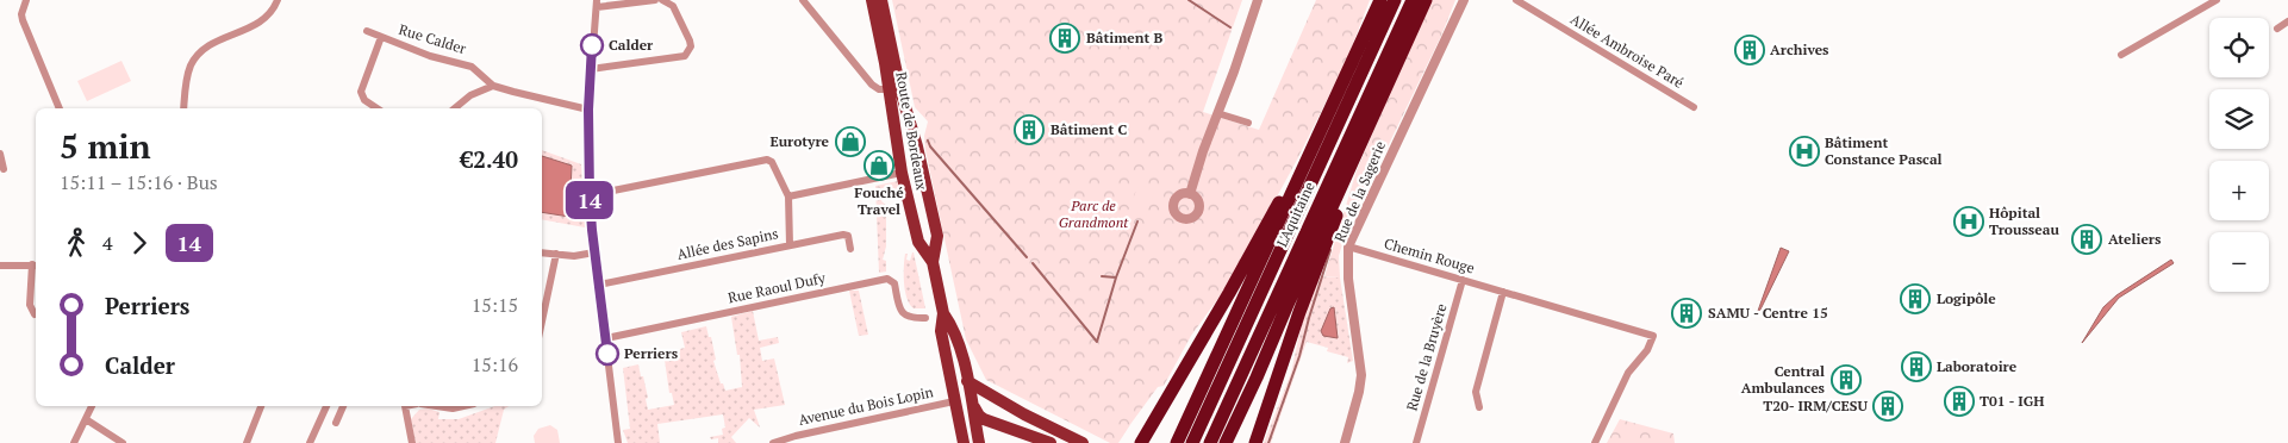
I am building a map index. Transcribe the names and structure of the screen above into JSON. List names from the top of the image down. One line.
{"streets":{"highway":["L'Aquitaine"],"main road":["Route de Bordeaux"],"street":["Rue Calder","Allée Ambroise Paré","Rue de la Sagerie","Allée des Sapins","Chemin Rouge","Rue Raoul Dufy","Rue de la Bruyère","Avenue du Bois Lopin"]},"crossings":[["Rue de la Sagerie","Chemin Rouge"],["Chemin Rouge","Rue de la Bruyère"]],"parks":["Parc de Grandmont"],"places":{"building":["Bâtiment B","Archives","Bâtiment C","Ateliers","Logipôle","SAMU - Centre 15","Laboratoire","Central Ambulances","T01 - IGH","T20- IRM/CESU"],"other":["Calder","Perriers"],"shop":["Eurotyre","Fouché Travel"],"hospital":["Bâtiment Constance Pascal","Hôpital Trousseau"]},"lines":["bus line 14"],"page":{"on_map":"14","map_buttons":["+","−"],"heading":["5 min","15:11 – 15:16 · Bus","€2.40"],"legs":["4","14"],"list":[{"name":"Perriers","value":"15:15"},{"name":"Calder","value":"15:16"}]}}
